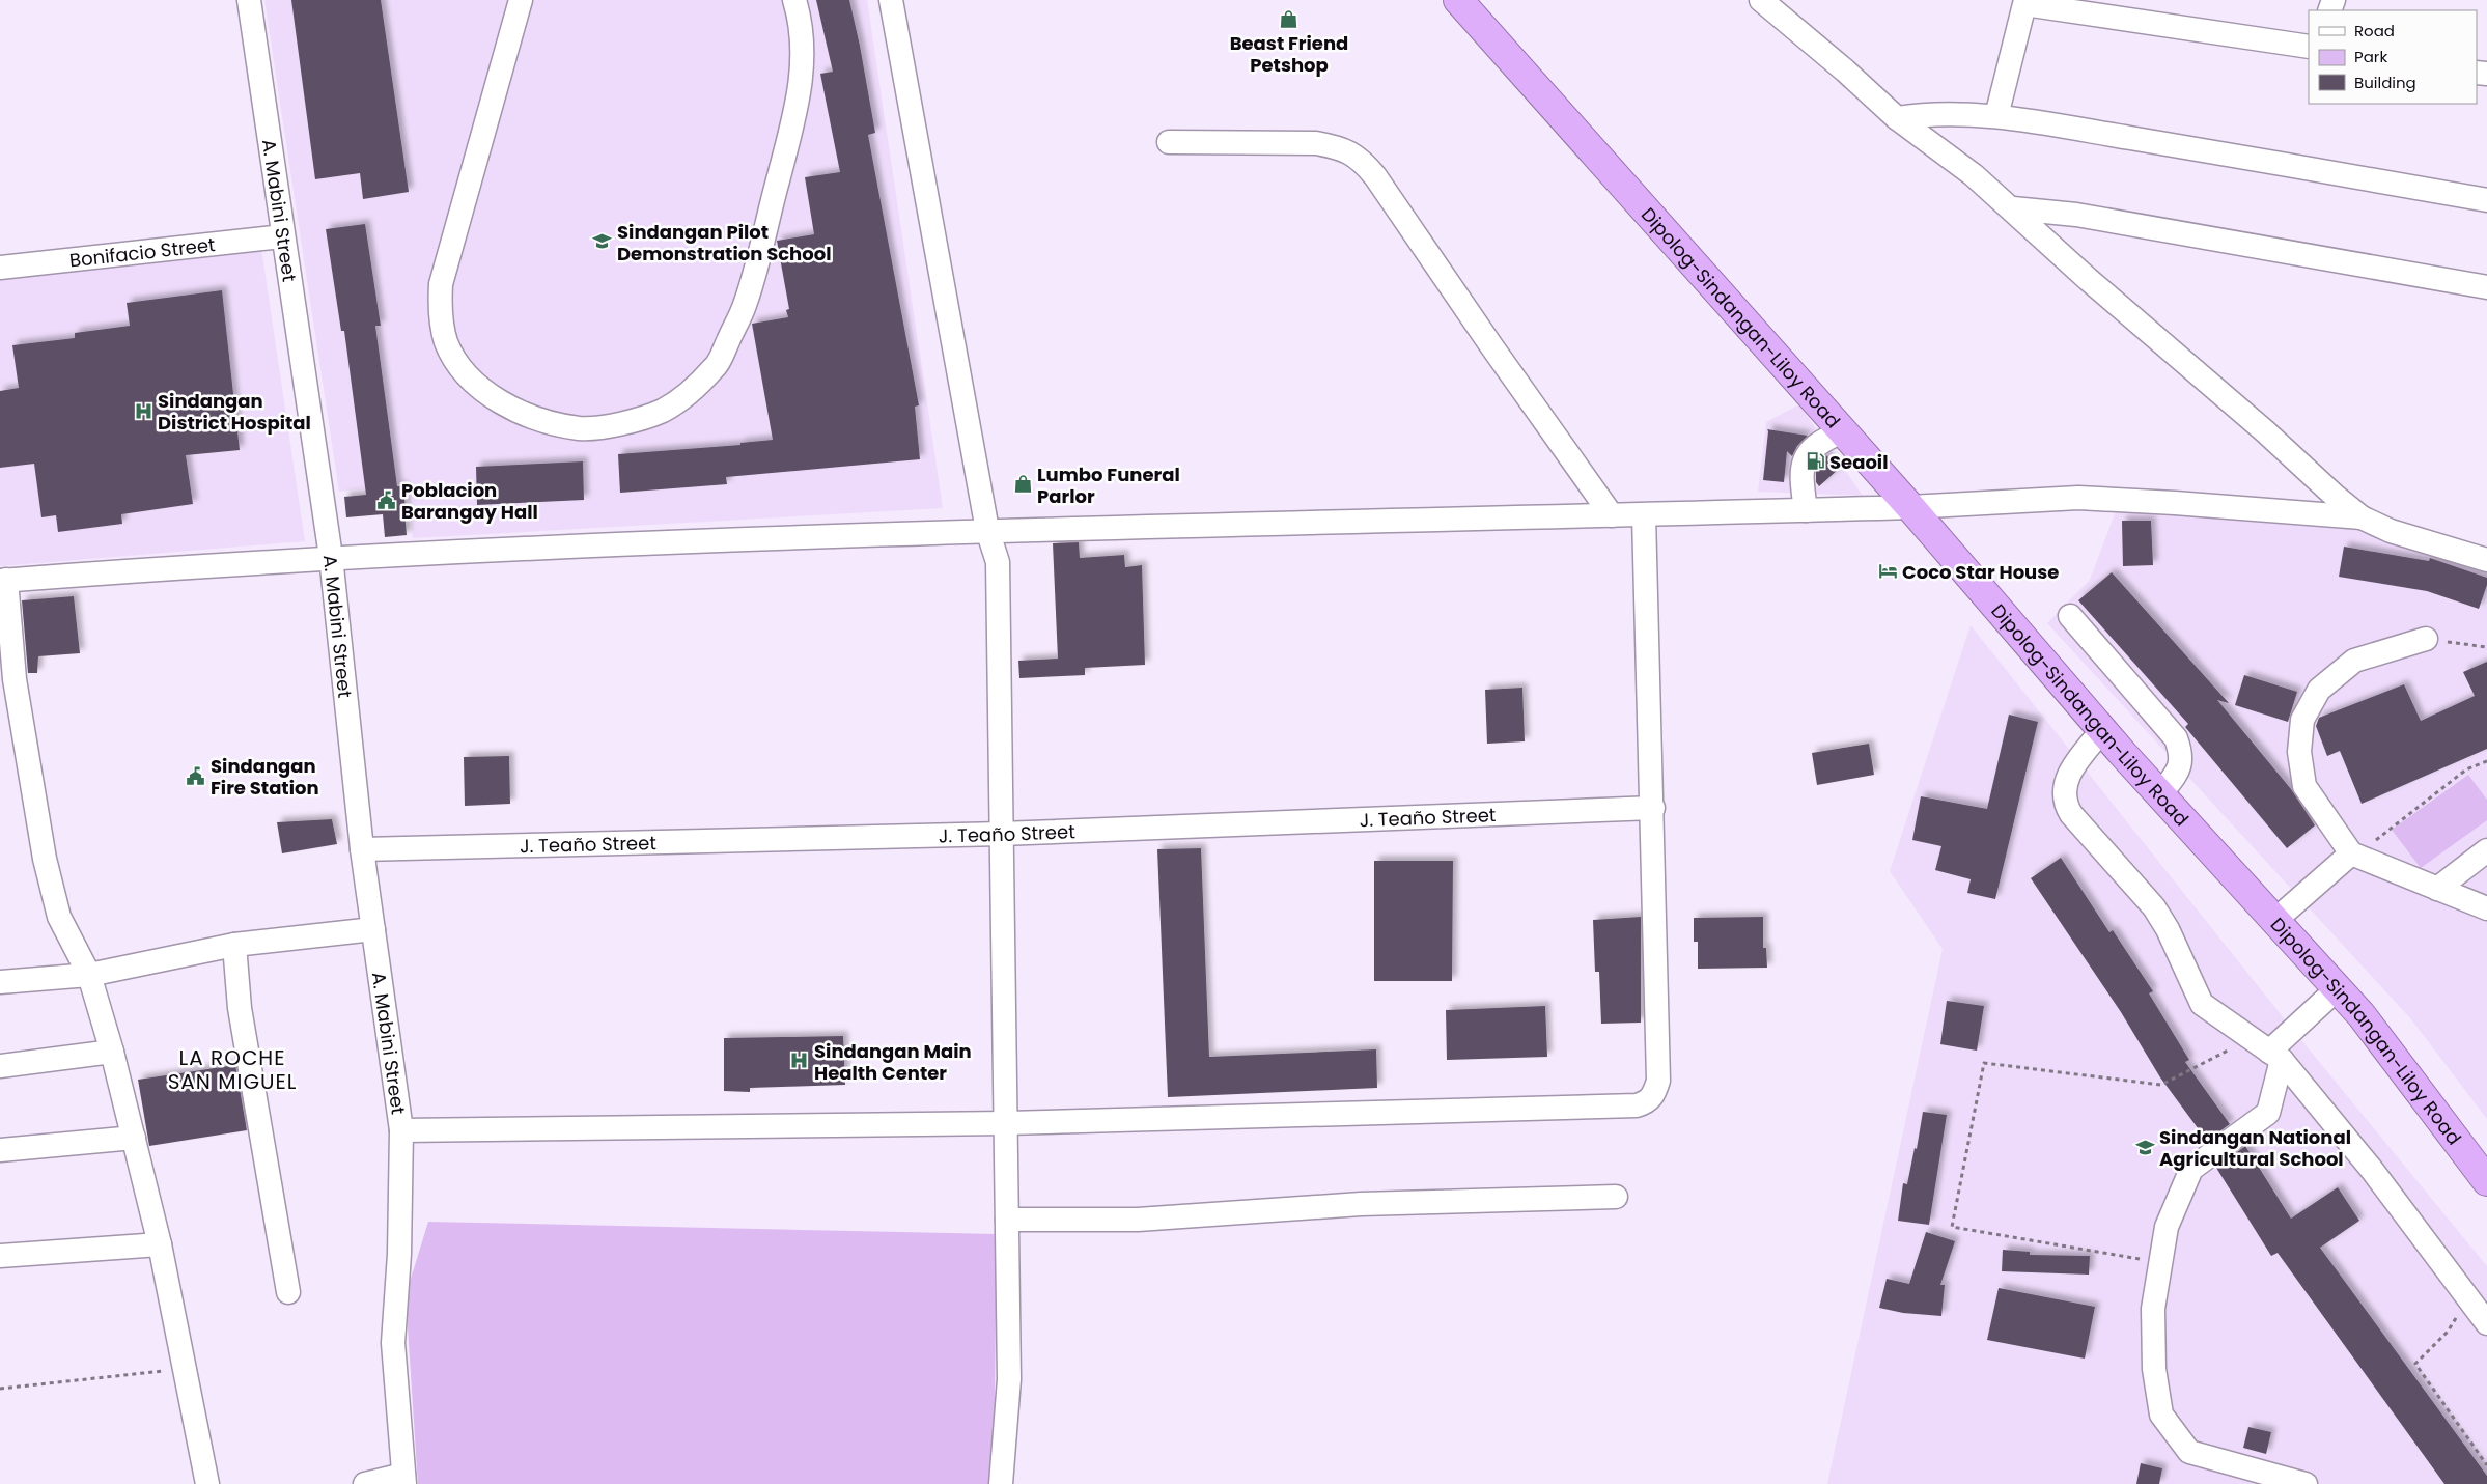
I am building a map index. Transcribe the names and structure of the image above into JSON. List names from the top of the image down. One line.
{"streets":{"highway":["Dipolog-Sindangan-Liloy Road"],"street":["A. Mabini Street","Bonifacio Street","J. Teaño Street"]},"crossings":[["A. Mabini Street","Bonifacio Street"],["A. Mabini Street","J. Teaño Street"]],"districts":["LA ROCHE SAN MIGUEL"],"places":{"shop":["Beast Friend Petshop","Lumbo Funeral Parlor"],"school or university":["Sindangan Pilot Demonstration School","Sindangan National Agricultural School"],"hospital":["Sindangan District Hospital","Sindangan Main Health Center"],"fuel station":["Seaoil"],"public building":["Poblacion Barangay Hall","Sindangan Fire Station"],"hotel":["Coco Star House"]},"legend":["Road","Park","Building"]}
